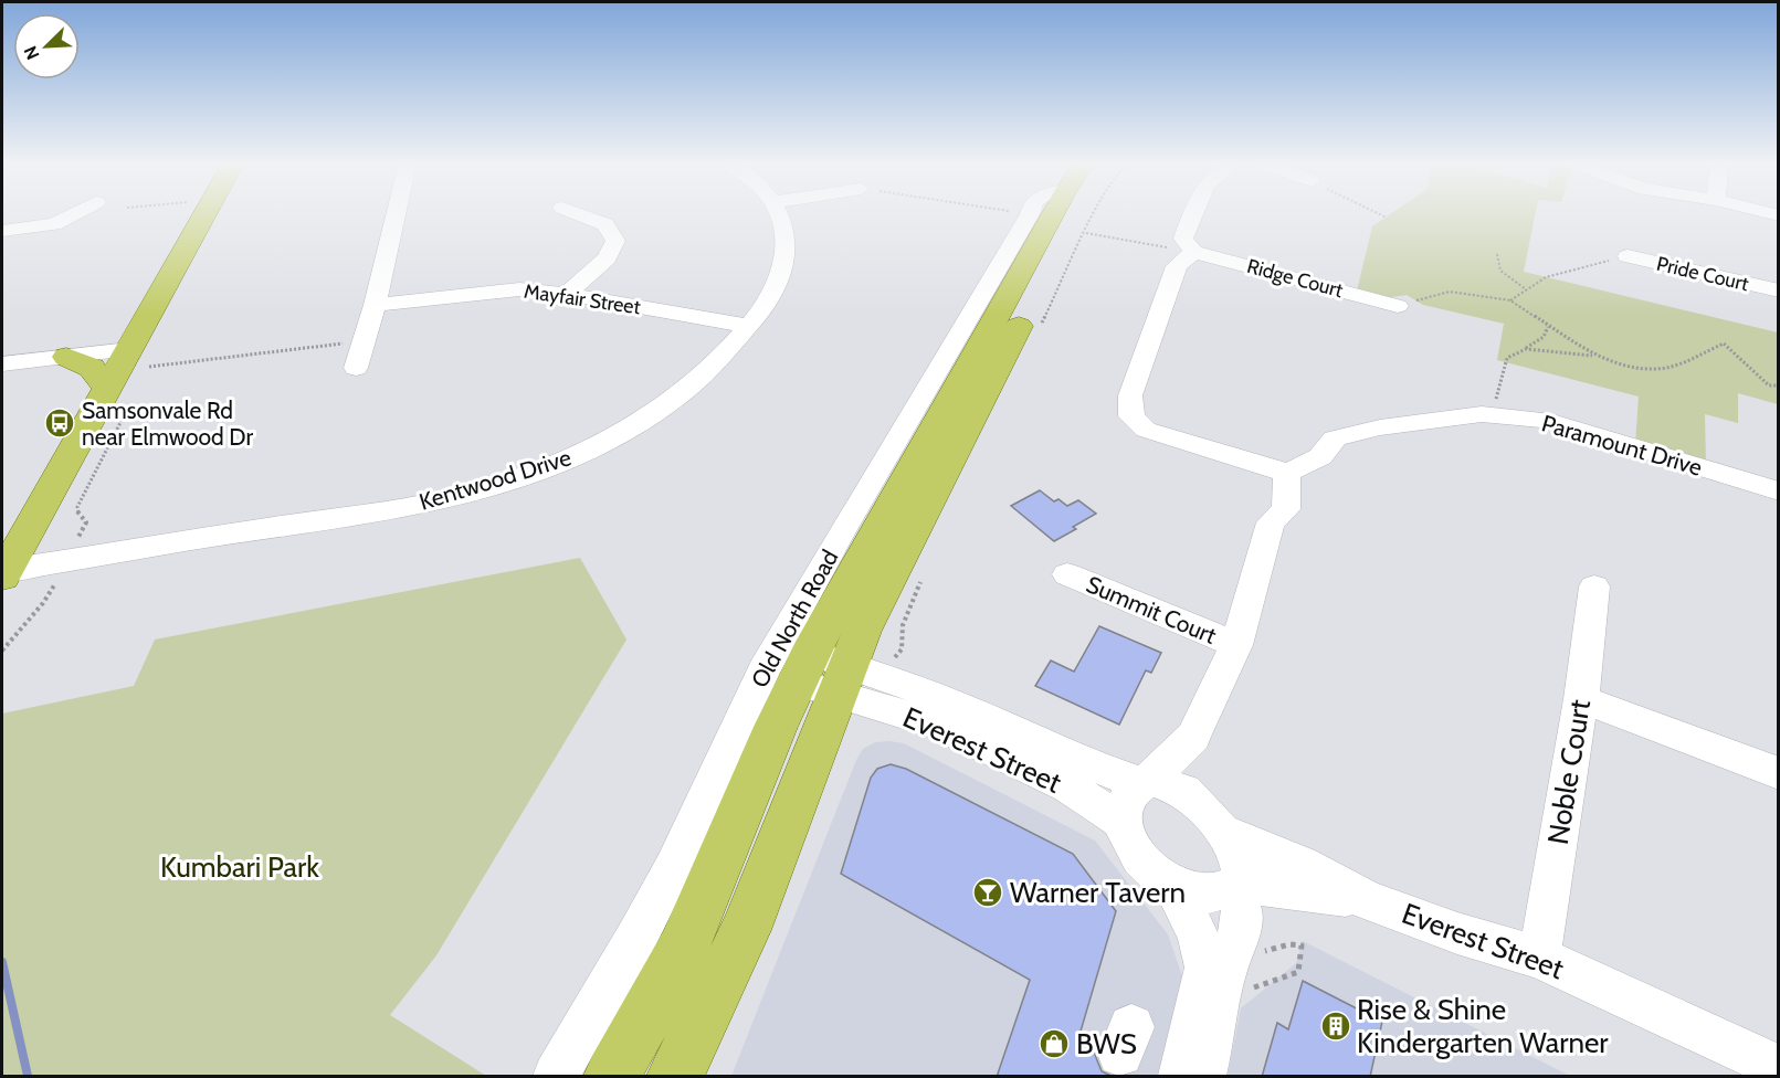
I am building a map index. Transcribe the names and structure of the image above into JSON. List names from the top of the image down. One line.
{"streets":{"main road":["Old North Road"],"street":["Pride Court","Ridge Court","Mayfair Street","Paramount Drive","Kentwood Drive","Summit Court","Everest Street","Noble Court"]},"crossings":[["Mayfair Street","Kentwood Drive"],["Old North Road","Everest Street"],["Everest Street","Noble Court"]],"parks":["Kumbari Park"],"places":{"bus stop":["Samsonvale Rd near Elmwood Dr"],"bar":["Warner Tavern"],"building":["Rise & Shine Kindergarten Warner"],"shop":["BWS"]},"north":"bottom left"}
